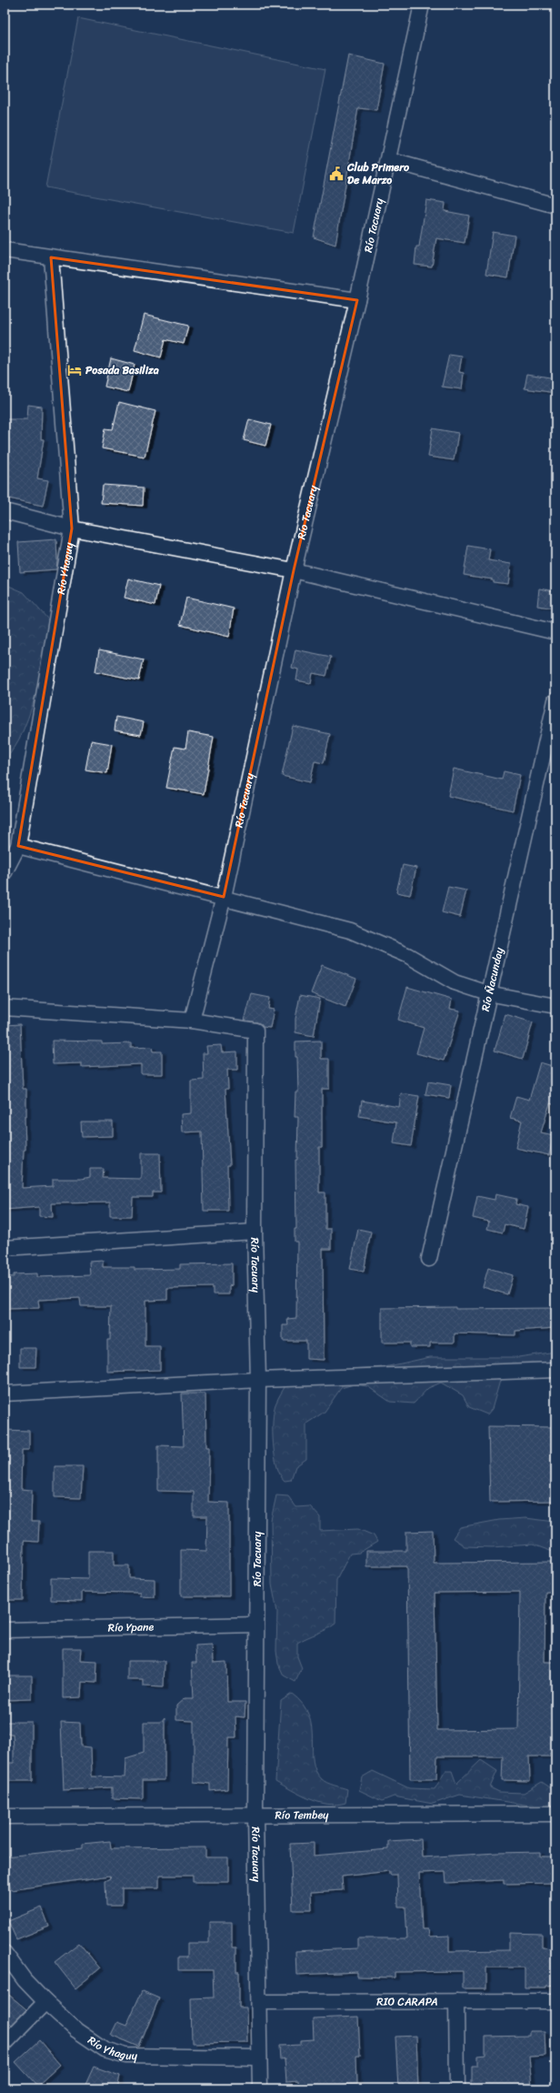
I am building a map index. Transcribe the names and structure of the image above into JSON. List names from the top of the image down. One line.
{"streets":{"street":["Río Tacuary","Río Yhaguy","Río Ñacunday","Río Ypane","Río Tembey","RIO CARAPA"]},"crossings":[["Río Tacuary","Río Yhaguy"],["Río Tacuary","Río Ypane"],["Río Tacuary","Río Tembey"],["Río Tacuary","RIO CARAPA"]],"places":{"public building":["Club Primero De Marzo"],"hotel":["Posada Basiliza"]}}
